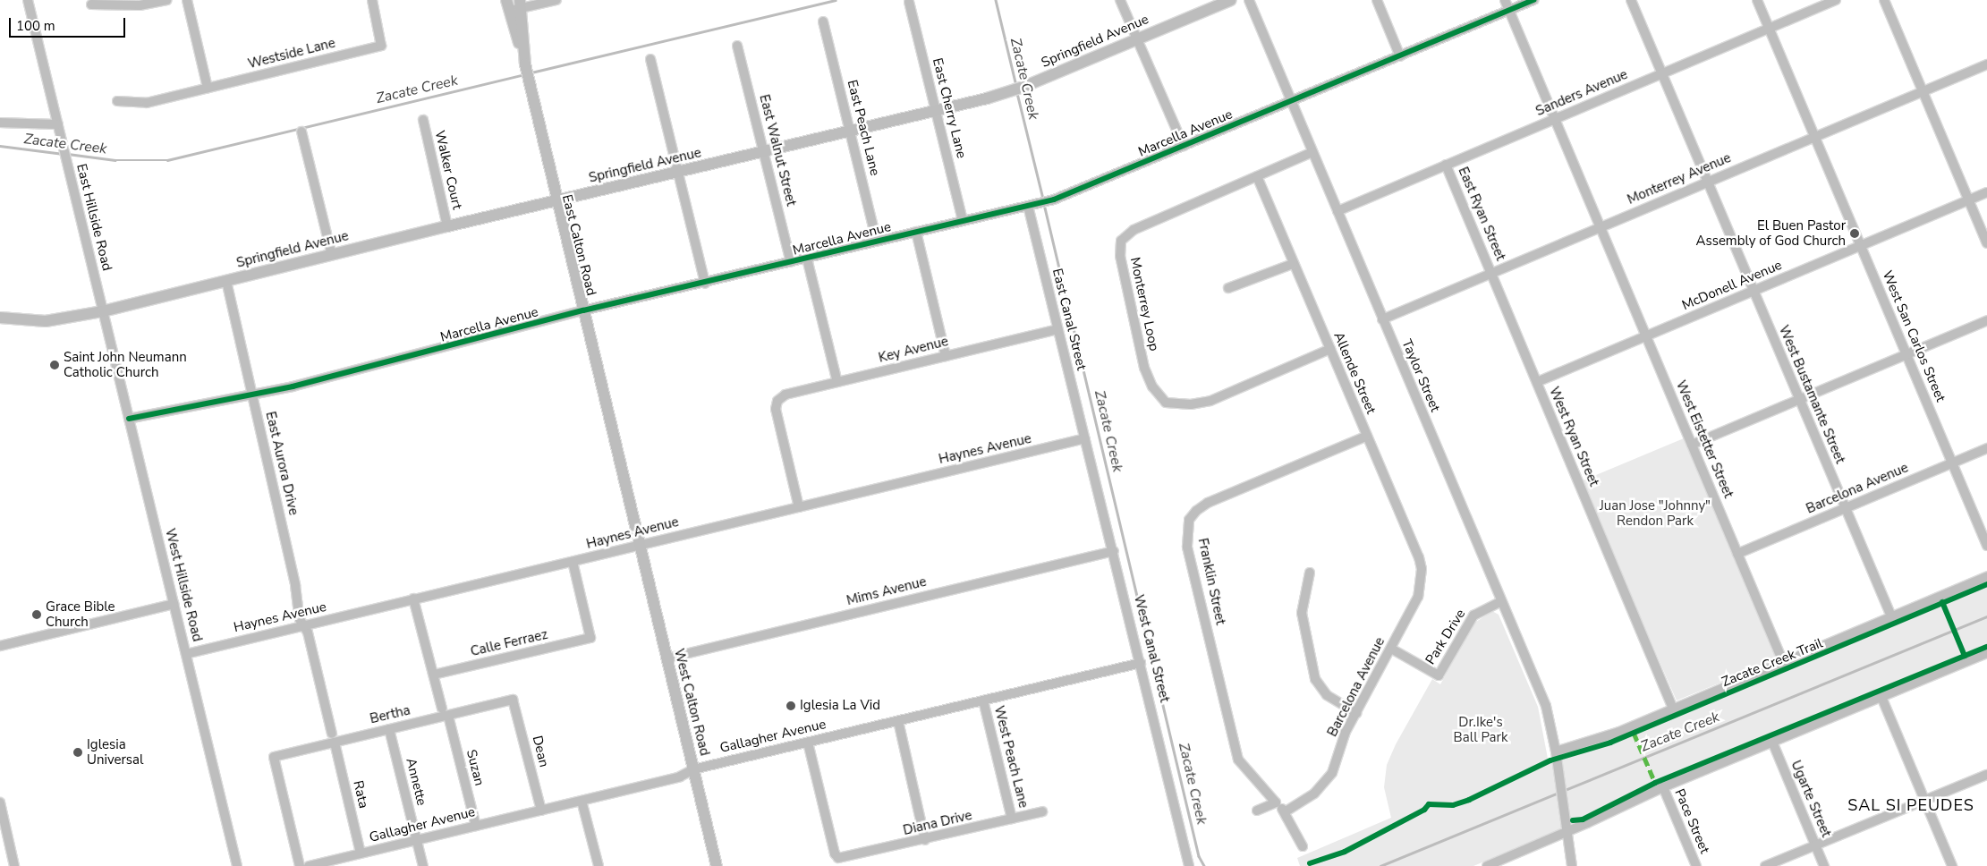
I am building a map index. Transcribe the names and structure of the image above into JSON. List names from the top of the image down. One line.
{"streets":{"main road":["Springfield Avenue","East Calton Road","West Calton Road"],"street":["Westside Lane","Sanders Avenue","East Cherry Lane","East Peach Lane","Marcella Avenue","East Walnut Street","Walker Court","Monterrey Avenue","East Ryan Street","East Hillside Road","McDonell Avenue","Monterrey Loop","East Canal Street","West San Carlos Street","Key Avenue","Allende Street","Taylor Street","West Bustamante Street","West Ryan Street","West Eistetter Street","Haynes Avenue","East Aurora Drive","Barcelona Avenue","Franklin Street","West Hillside Road","Mims Avenue","Park Drive","Calle Ferraez","West Canal Street","Bertha","Gallagher Avenue","Dean","West Peach Lane","Suzan","Annette","Rata","Ugarte Street","Pace Street","Diana Drive"],"cycle path":["Zacate Creek Trail"]},"crossings":[["Springfield Avenue","East Cherry Lane"],["Springfield Avenue","East Peach Lane"],["Springfield Avenue","East Walnut Street"],["Springfield Avenue","Walker Court"],["Springfield Avenue","East Hillside Road"],["Springfield Avenue","East Calton Road"],["Springfield Avenue","East Aurora Drive"],["Springfield Avenue","West Hillside Road"],["Sanders Avenue","East Ryan Street"],["Sanders Avenue","West San Carlos Street"],["Sanders Avenue","Taylor Street"],["Sanders Avenue","West Bustamante Street"],["Sanders Avenue","West Eistetter Street"],["East Cherry Lane","Marcella Avenue"],["East Peach Lane","Marcella Avenue"],["Marcella Avenue","East Walnut Street"],["Marcella Avenue","East Calton Road"],["Marcella Avenue","East Canal Street"],["Marcella Avenue","Taylor Street"],["Marcella Avenue","West Eistetter Street"],["Marcella Avenue","East Aurora Drive"],["Marcella Avenue","West Hillside Road"],["Monterrey Avenue","East Ryan Street"],["Monterrey Avenue","West San Carlos Street"],["Monterrey Avenue","Taylor Street"],["Monterrey Avenue","West Bustamante Street"],["Monterrey Avenue","West Ryan Street"],["Monterrey Avenue","West Eistetter Street"],["East Ryan Street","West Ryan Street"],["East Hillside Road","West Hillside Road"],["East Calton Road","Haynes Avenue"],["East Calton Road","West Calton Road"],["McDonell Avenue","West San Carlos Street"],["McDonell Avenue","West Bustamante Street"],["McDonell Avenue","West Ryan Street"],["McDonell Avenue","West Eistetter Street"],["Monterrey Loop","Allende Street"],["Monterrey Loop","Taylor Street"],["East Canal Street","Key Avenue"],["East Canal Street","Haynes Avenue"],["East Canal Street","West Canal Street"],["West San Carlos Street","Barcelona Avenue"],["Key Avenue","Haynes Avenue"],["Allende Street","Barcelona Avenue"],["Allende Street","Franklin Street"],["Taylor Street","Park Drive"],["West Bustamante Street","Barcelona Avenue"],["West Eistetter Street","Barcelona Avenue"],["Haynes Avenue","East Aurora Drive"],["Haynes Avenue","West Hillside Road"],["Haynes Avenue","Calle Ferraez"],["Haynes Avenue","West Canal Street"],["Haynes Avenue","West Calton Road"],["Haynes Avenue","Suzan"],["East Aurora Drive","Bertha"],["East Aurora Drive","Rata"],["Barcelona Avenue","Franklin Street"],["Barcelona Avenue","Park Drive"],["Mims Avenue","West Canal Street"],["Mims Avenue","West Calton Road"],["Calle Ferraez","Suzan"],["West Canal Street","Gallagher Avenue"],["West Calton Road","Gallagher Avenue"],["Bertha","Dean"],["Bertha","Suzan"],["Bertha","Annette"],["Bertha","Rata"],["Gallagher Avenue","Dean"],["Gallagher Avenue","West Peach Lane"],["Gallagher Avenue","Suzan"],["Gallagher Avenue","Annette"],["Gallagher Avenue","Rata"],["Gallagher Avenue","Diana Drive"],["West Peach Lane","Diana Drive"]],"districts":["SAL SI PEUDES"],"water":["Zacate Creek"],"parks":["Juan Jose \"Johnny\" Rendon Park","Dr.Ike's Ball Park"],"places":["El Buen Pastor Assembly of God Church","Saint John Neumann Catholic Church","Grace Bible Church","Iglesia La Vid","Iglesia Universal"],"scale_bar":"100 m"}
